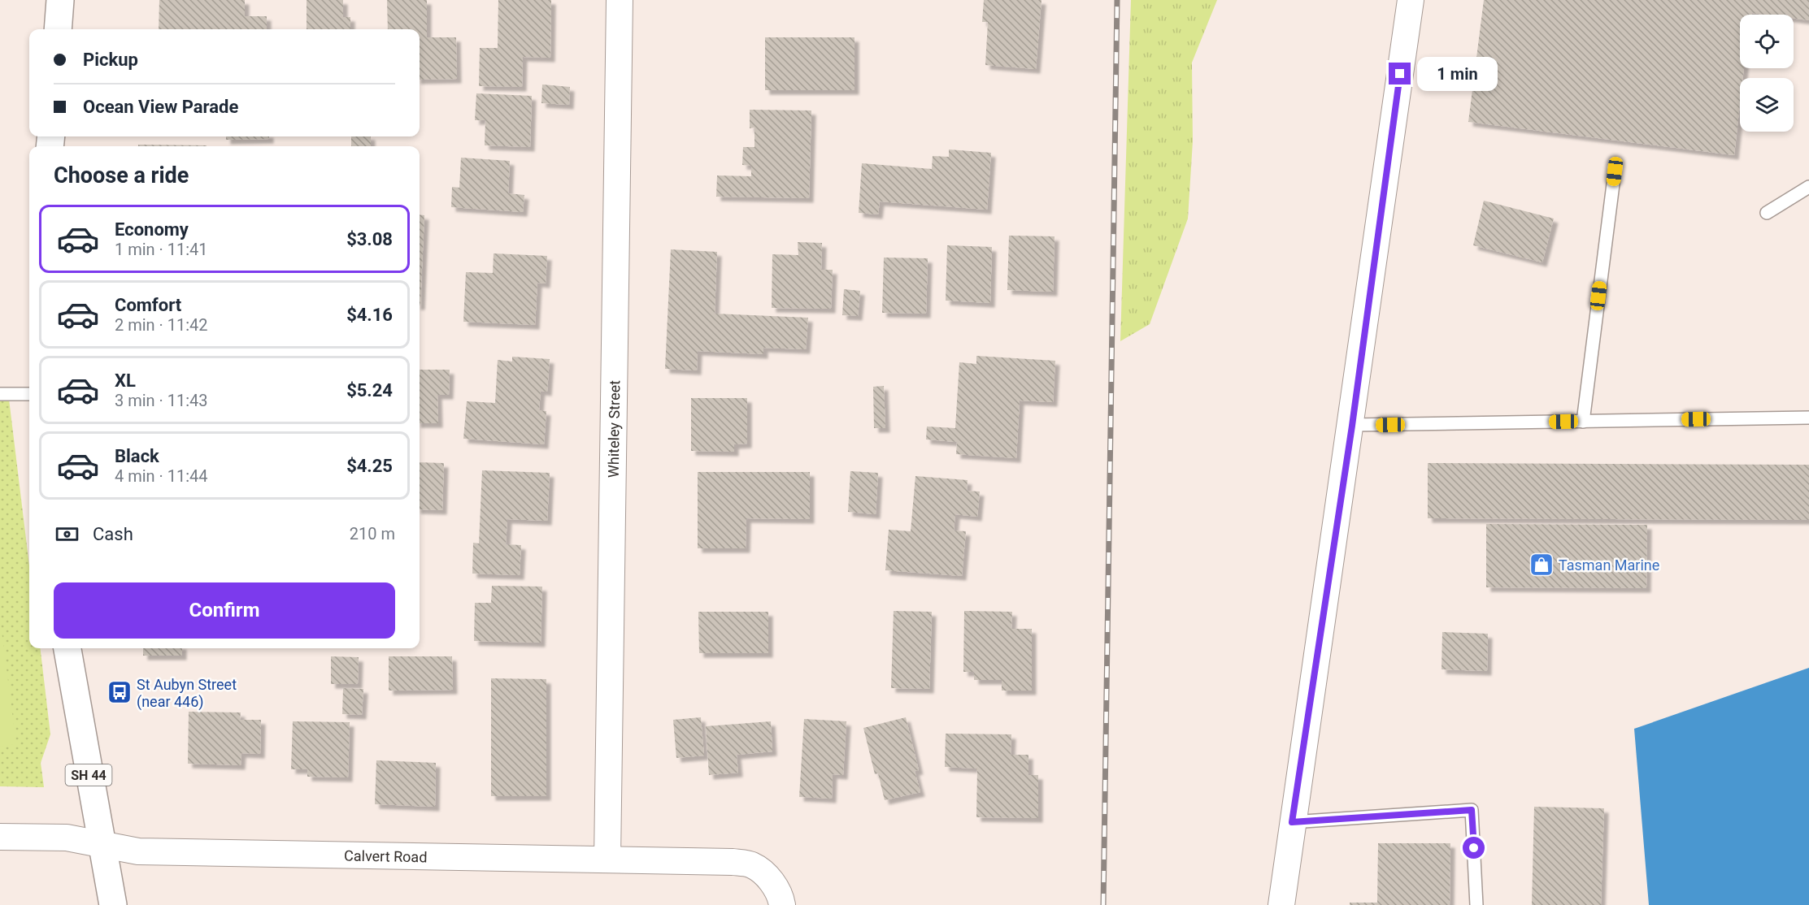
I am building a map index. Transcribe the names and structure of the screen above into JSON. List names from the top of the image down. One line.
{"streets":{"highway":["SH 44"],"street":["Whiteley Street","Calvert Road"]},"crossings":[["Whiteley Street","Calvert Road"],["SH 44","Calvert Road"]],"places":{"shop":["Tasman Marine"],"bus stop":["St Aubyn Street (near 446)"]},"page":{"banner":["Pickup","Ocean View Parade"],"bubble":"1 min","heading":"Choose a ride","list":[{"name":"Economy","note":"1 min · 11:41","value":"$3.08"},{"name":"Comfort","note":"2 min · 11:42","value":"$4.16"},{"name":"XL","note":"3 min · 11:43","value":"$5.24"},{"name":"Black","note":"4 min · 11:44","value":"$4.25"}],"pay":["Cash","210 m"],"buttons":"Confirm"}}
